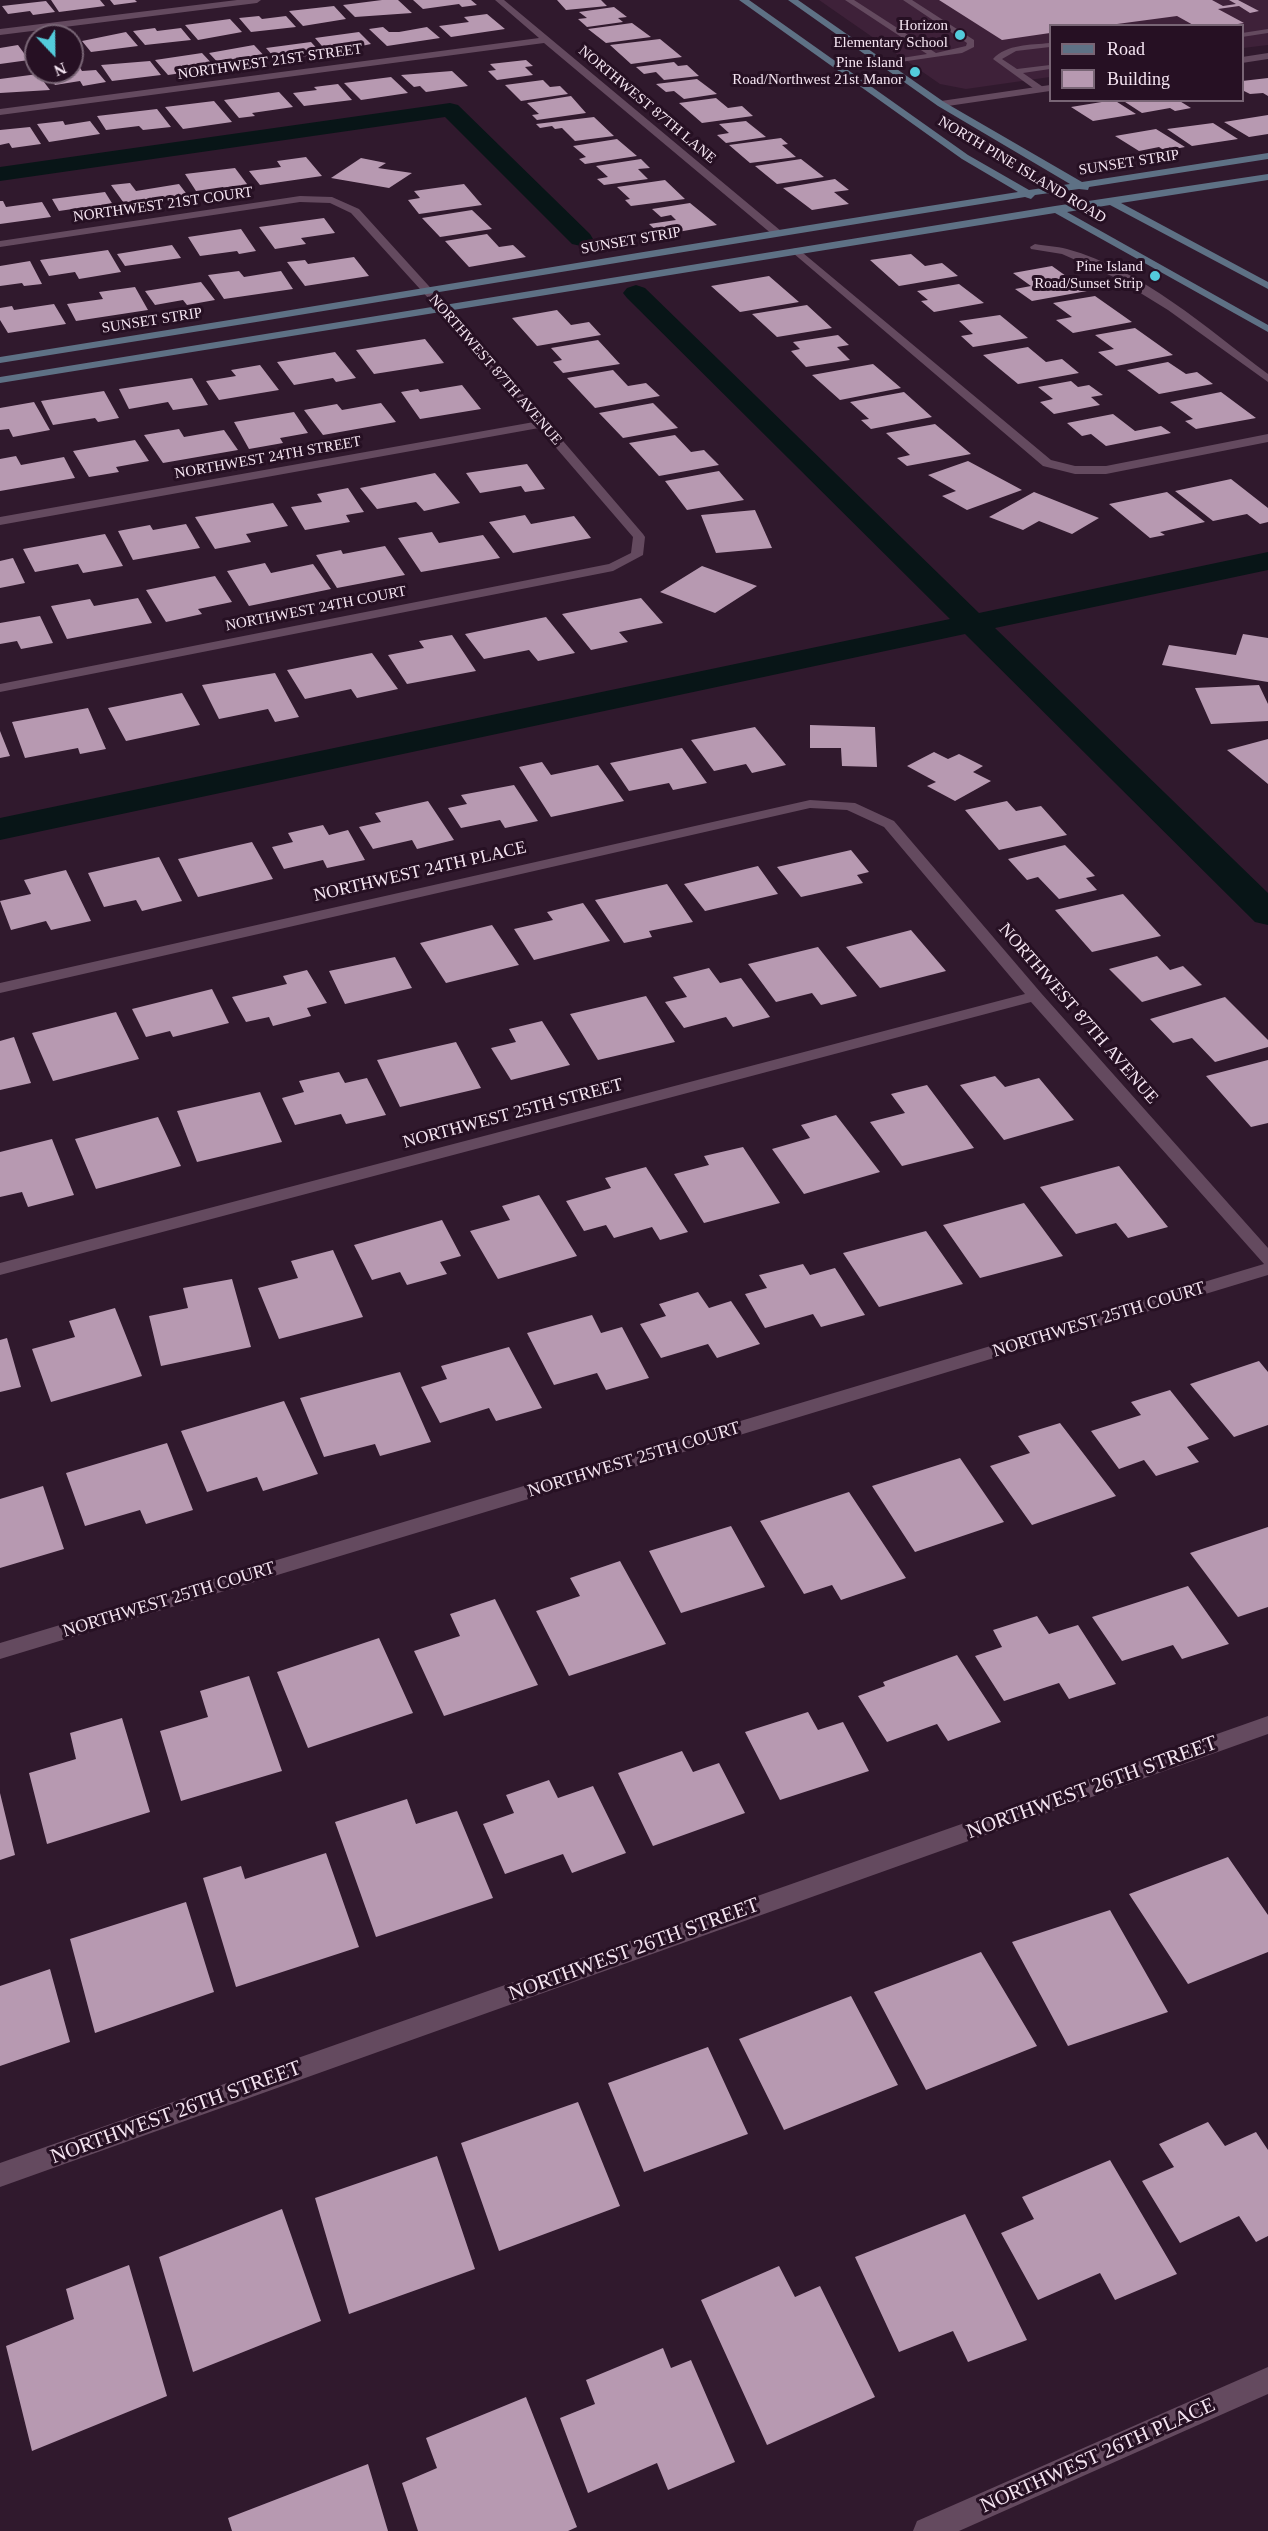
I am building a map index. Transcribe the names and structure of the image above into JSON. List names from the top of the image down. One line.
{"streets":{"street":["NORTHWEST 21ST STREET","NORTHWEST 87TH LANE","SUNSET STRIP","NORTH PINE ISLAND ROAD","NORTHWEST 21ST COURT","NORTHWEST 87TH AVENUE","NORTHWEST 24TH STREET","NORTHWEST 24TH COURT","NORTHWEST 24TH PLACE","NORTHWEST 25TH STREET","NORTHWEST 25TH COURT","NORTHWEST 26TH STREET","NORTHWEST 26TH PLACE"]},"crossings":[["NORTHWEST 21ST STREET","NORTHWEST 87TH LANE"],["NORTHWEST 87TH LANE","SUNSET STRIP"],["SUNSET STRIP","NORTH PINE ISLAND ROAD"],["SUNSET STRIP","NORTHWEST 87TH AVENUE"],["NORTHWEST 21ST COURT","NORTHWEST 87TH AVENUE"],["NORTHWEST 87TH AVENUE","NORTHWEST 24TH STREET"],["NORTHWEST 87TH AVENUE","NORTHWEST 24TH COURT"],["NORTHWEST 87TH AVENUE","NORTHWEST 24TH PLACE"],["NORTHWEST 87TH AVENUE","NORTHWEST 25TH STREET"]],"places":["Horizon Elementary School","Pine Island Road/Northwest 21st Manor","Pine Island Road/Sunset Strip"],"legend":["Road","Building"],"north":"bottom"}
